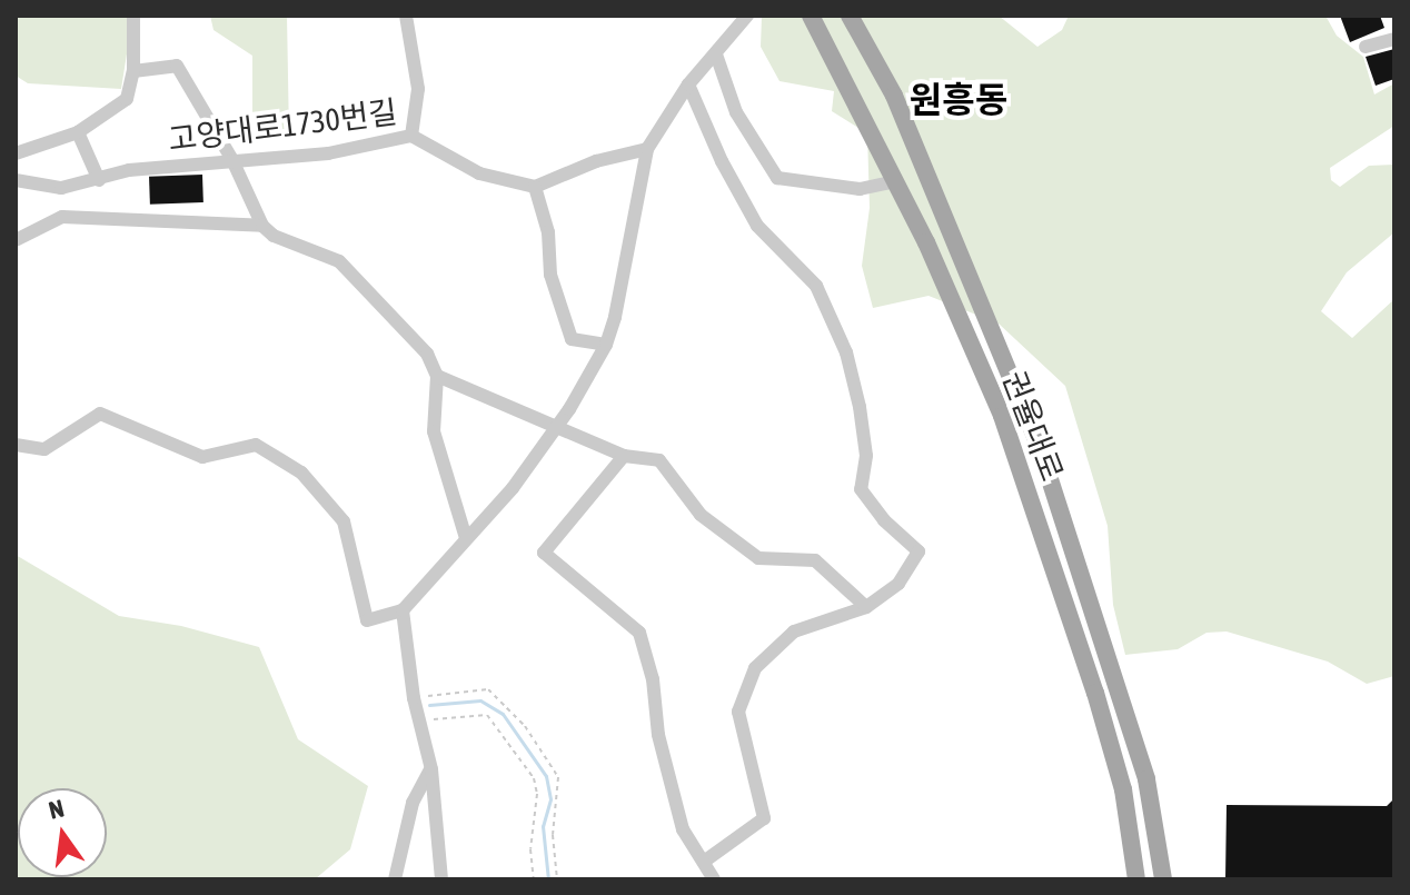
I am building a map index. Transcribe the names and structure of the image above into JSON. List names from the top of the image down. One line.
{"streets":{"main road":["권율대로"],"street":["고양대로1730번길"]},"districts":["원흥동"],"north":"top"}
